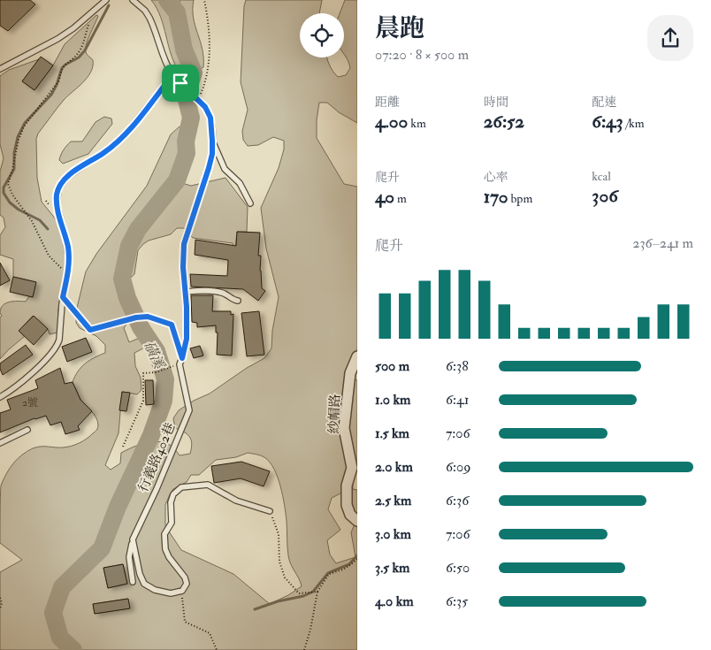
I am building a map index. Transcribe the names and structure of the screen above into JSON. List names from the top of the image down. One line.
{"streets":{"street":["紗帽路"],"lane":["行義路402巷"]},"water":["磺溪"],"house_numbers":["2號"],"page":{"heading":["晨跑","07:20 · 8 × 500 m"],"stats":[["距離","4.00 km"],["時間","26:52"],["配速","6:43 /km"],["爬升","40 m"],["心率","170 bpm"],["kcal","306"]],"chart":["爬升","236–241 m"],"list":[{"name":"500 m","note":"6:38"},{"name":"1.0 km","note":"6:41"},{"name":"1.5 km","note":"7:06"},{"name":"2.0 km","note":"6:09"},{"name":"2.5 km","note":"6:36"},{"name":"3.0 km","note":"7:06"},{"name":"3.5 km","note":"6:50"},{"name":"4.0 km","note":"6:35"}]}}
